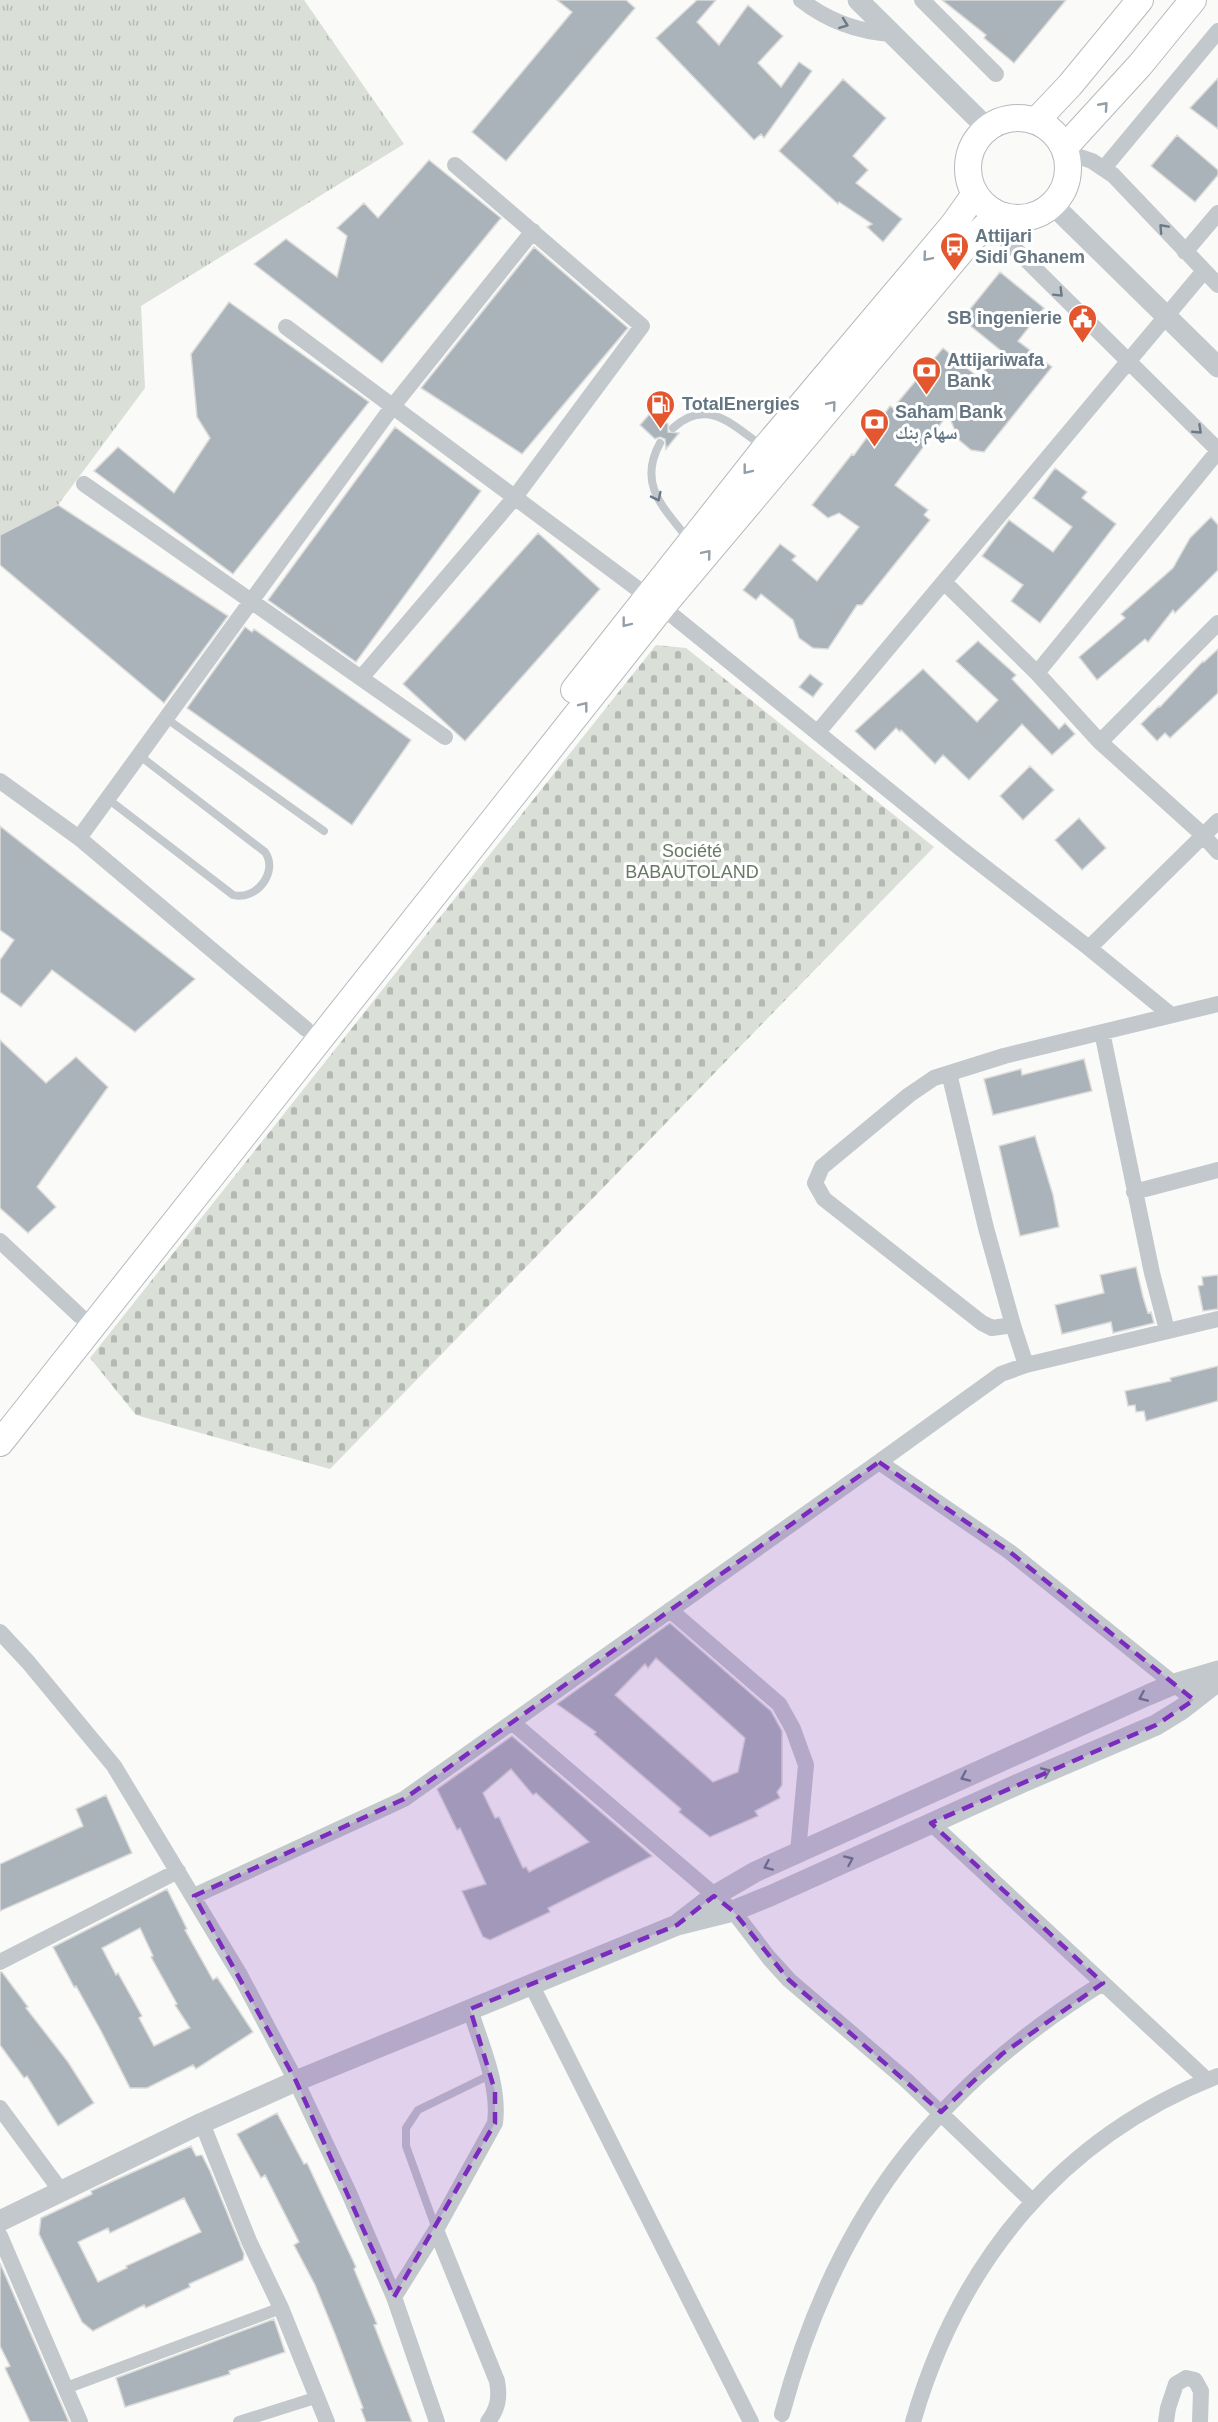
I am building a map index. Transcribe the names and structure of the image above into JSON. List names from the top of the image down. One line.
{"parks":["Société BABAUTOLAND"],"places":{"bus stop":["Attijari Sidi Ghanem"],"public building":["SB ingenierie"],"bank":["Attijariwafa Bank","Saham Bank سهام بنك"],"fuel station":["TotalEnergies"]}}
